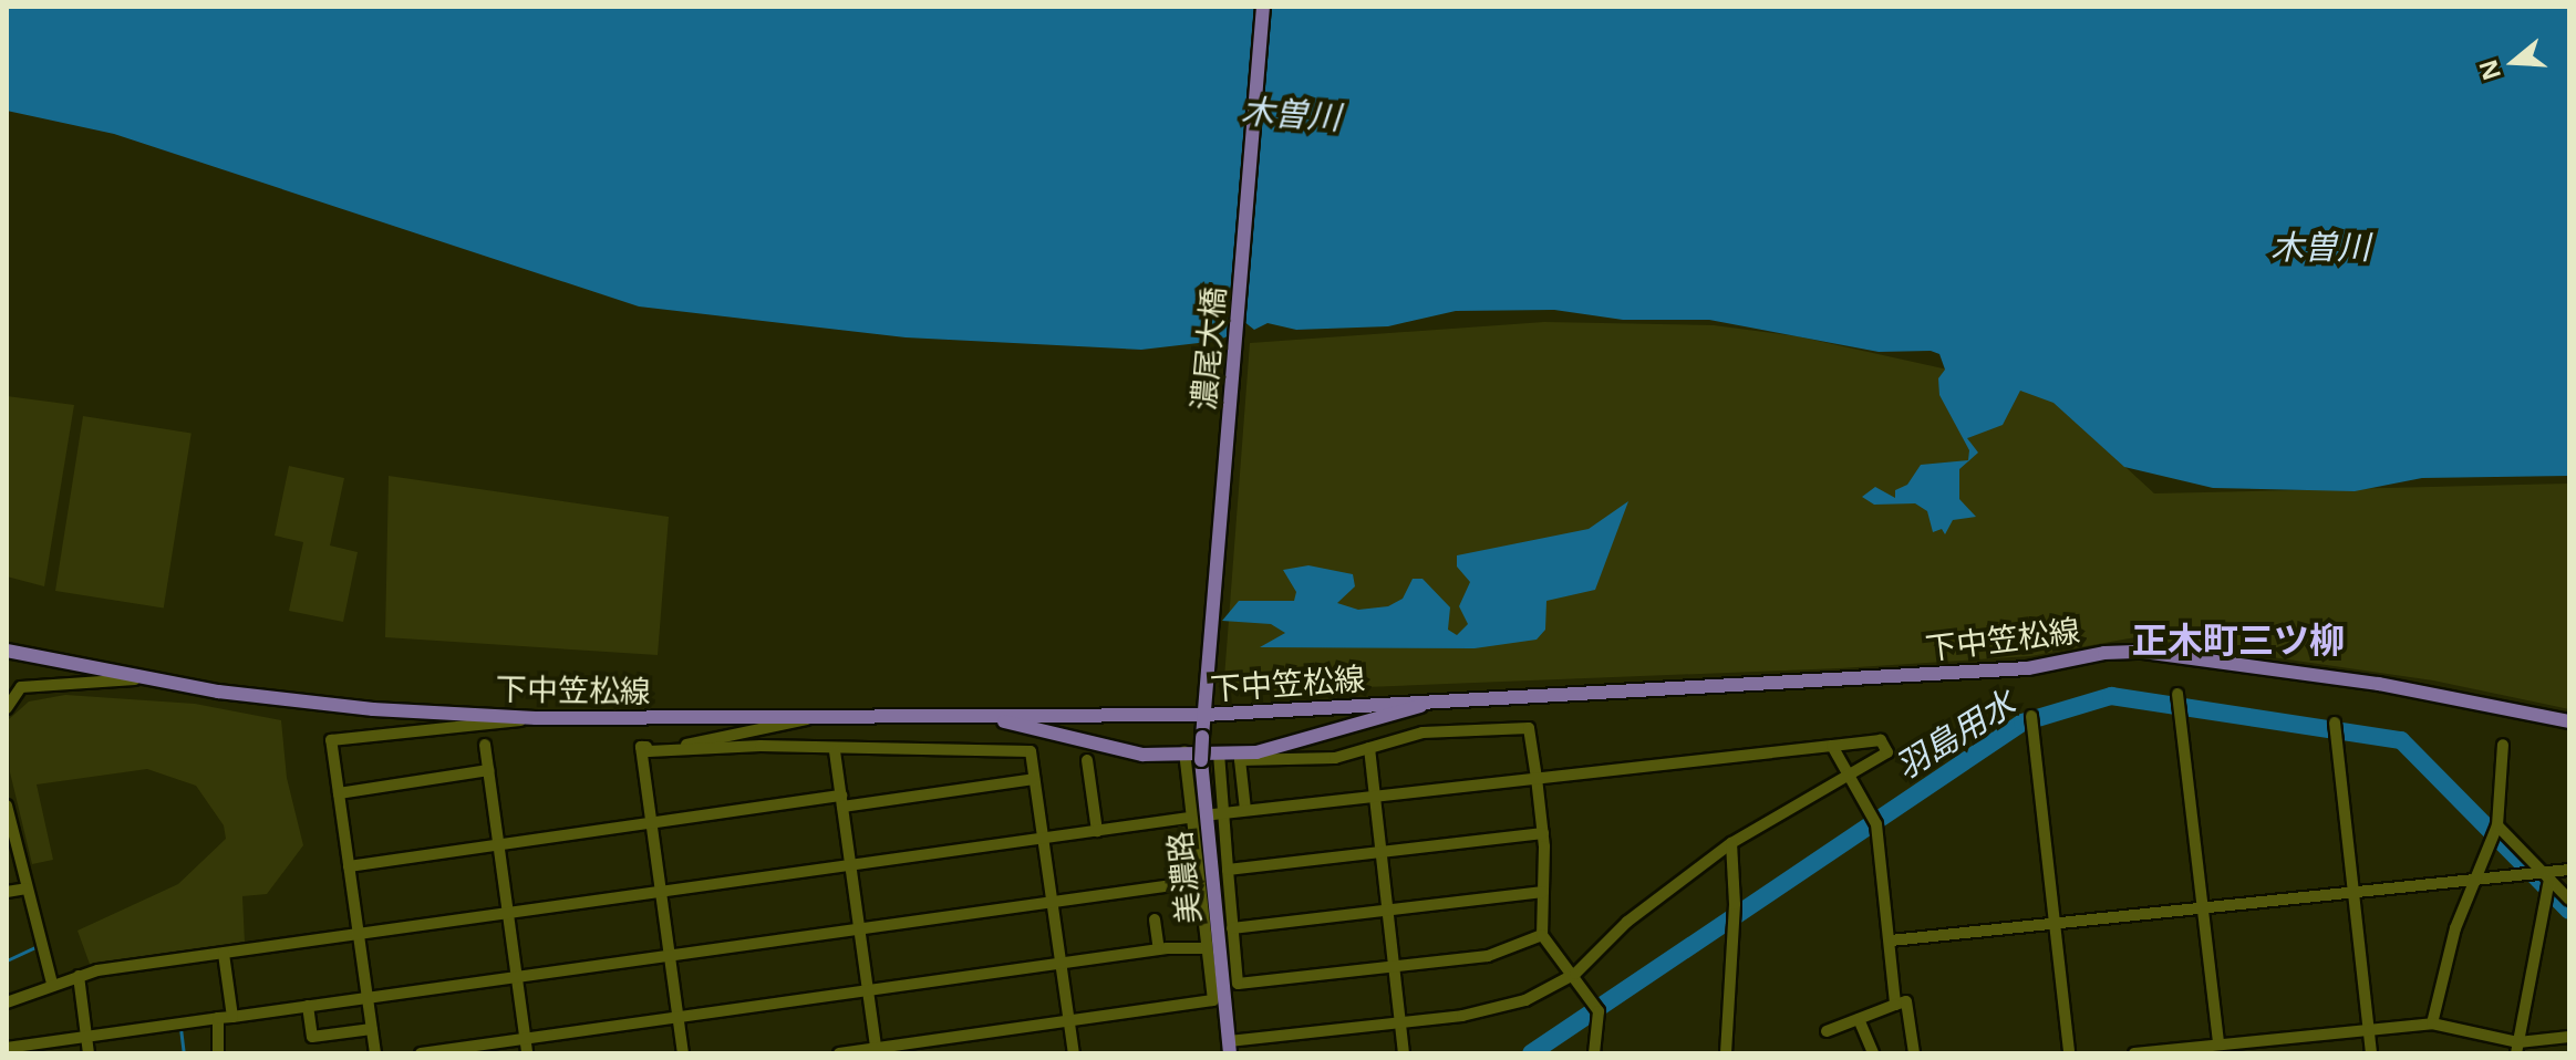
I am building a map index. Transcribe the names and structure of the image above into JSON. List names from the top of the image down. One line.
{"streets":{"main road":["濃尾大橋","下中笠松線","美濃路"]},"crossings":[["濃尾大橋","美濃路"],["下中笠松線","美濃路"]],"districts":["正木町三ツ柳"],"water":["木曽川","羽島用水"],"north":"left"}
